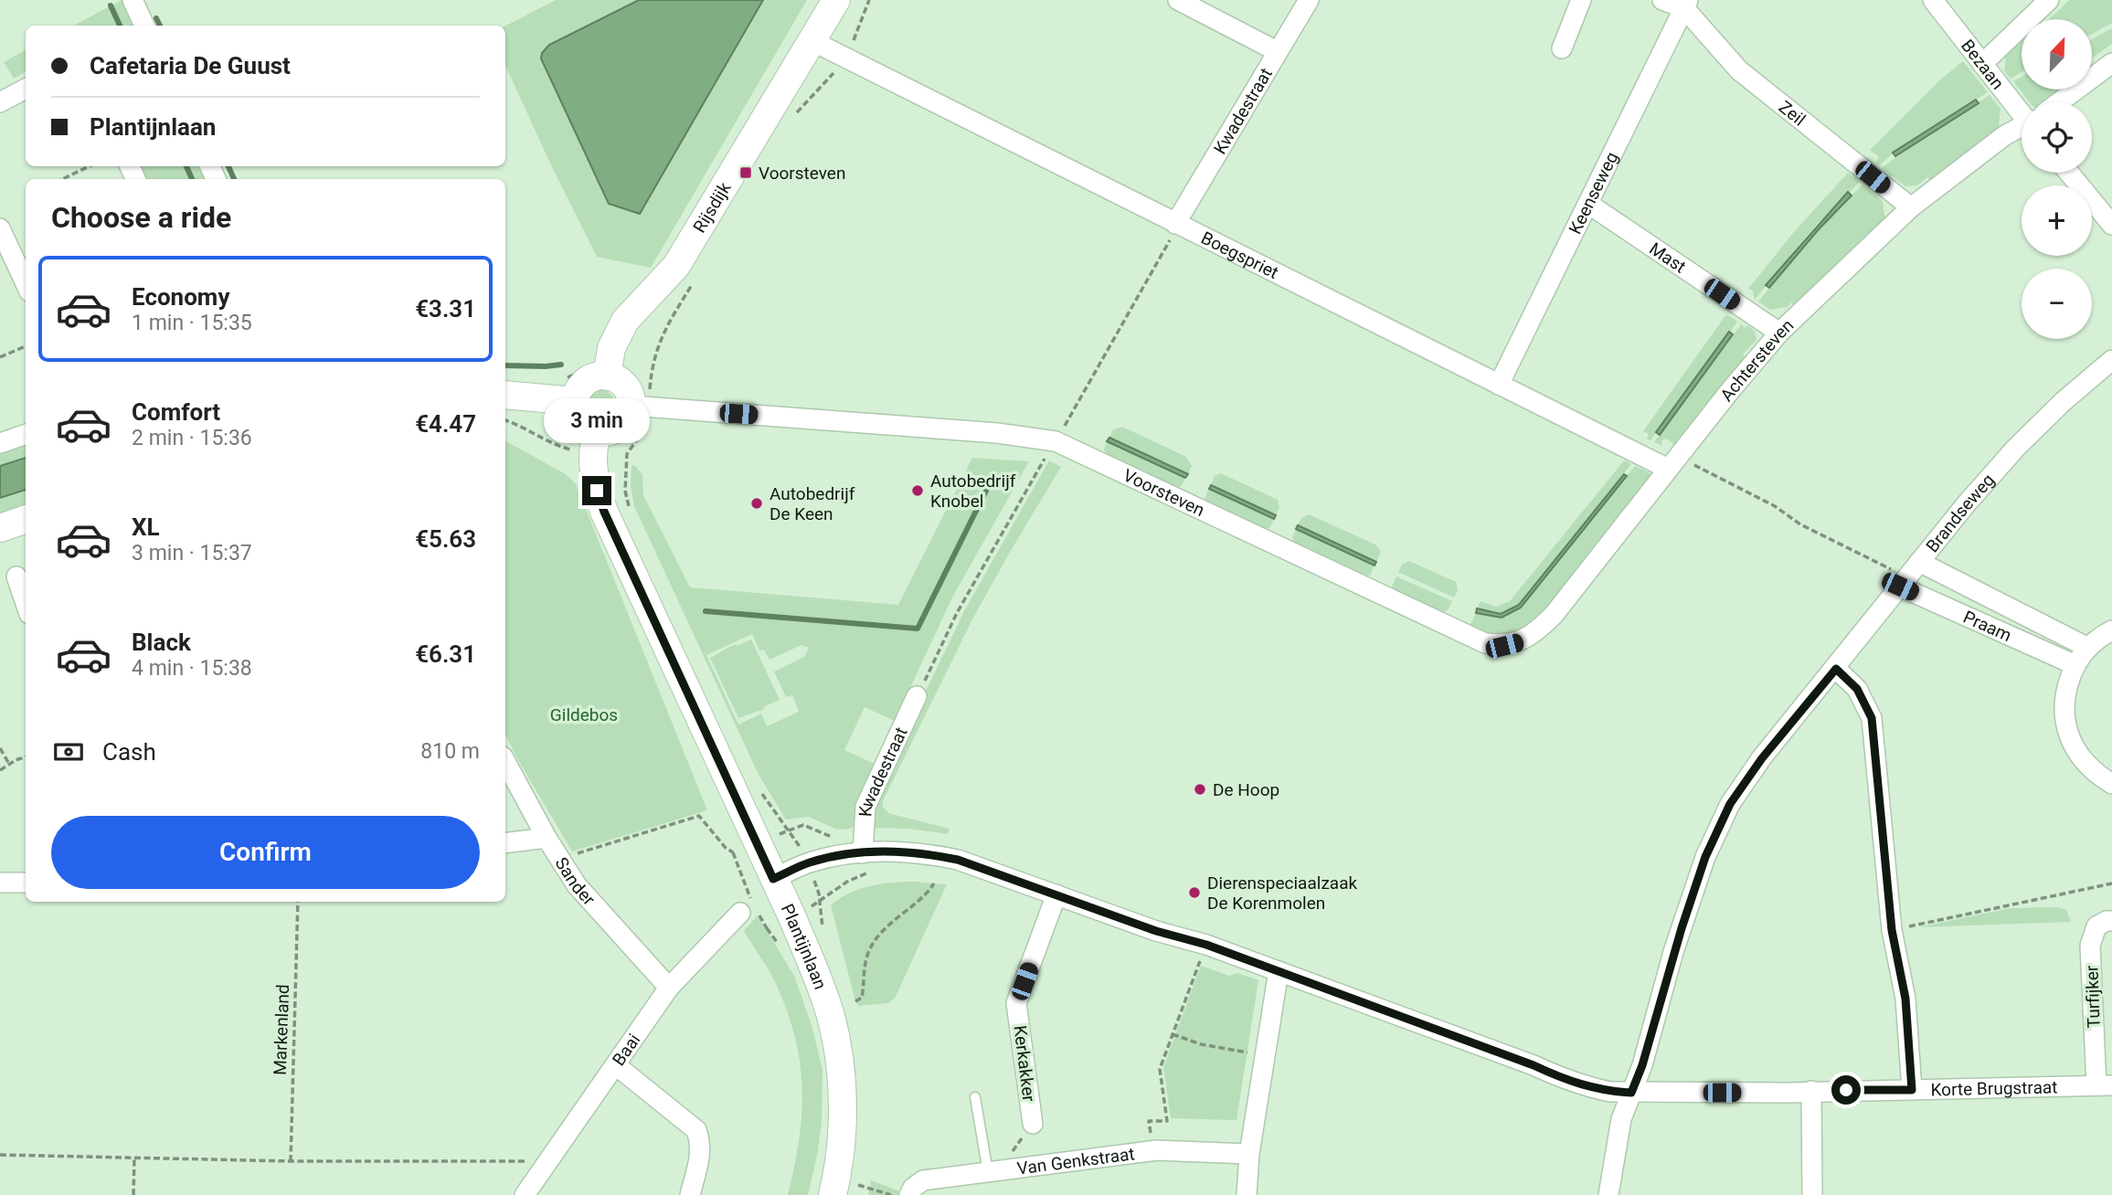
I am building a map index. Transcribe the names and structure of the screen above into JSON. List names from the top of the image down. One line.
{"streets":{"main road":["Rijsdijk","Plantijnlaan"],"street":["Bezaan","Kwadestraat","Zeil","Keenseweg","Boegspriet","Mast","Achtersteven","Voorsteven","Brandseweg","Praam","Sander","Turfijker","Baai","Kerkakker","Korte Brugstraat","Van Genkstraat"],"path":["Markenland"]},"crossings":[["Kwadestraat","Boegspriet"],["Kwadestraat","Korte Brugstraat"],["Zeil","Keenseweg"],["Zeil","Achtersteven"],["Keenseweg","Boegspriet"],["Keenseweg","Mast"],["Rijsdijk","Boegspriet"],["Rijsdijk","Voorsteven"],["Rijsdijk","Plantijnlaan"],["Boegspriet","Achtersteven"],["Mast","Achtersteven"],["Achtersteven","Voorsteven"],["Voorsteven","Plantijnlaan"],["Brandseweg","Praam"],["Brandseweg","Korte Brugstraat"],["Sander","Plantijnlaan"],["Sander","Baai"],["Plantijnlaan","Baai"],["Plantijnlaan","Korte Brugstraat"],["Turfijker","Korte Brugstraat"],["Kerkakker","Korte Brugstraat"]],"parks":["Gildebos"],"places":{"transit":["Voorsteven"],"other":["Autobedrijf Knobel","Autobedrijf De Keen","De Hoop","Dierenspeciaalzaak De Korenmolen"]},"north":"top right","page":{"map_buttons":["+","−"],"banner":["Cafetaria De Guust","Plantijnlaan"],"heading":"Choose a ride","list":[{"name":"Economy","note":"1 min · 15:35","value":"€3.31"},{"name":"Comfort","note":"2 min · 15:36","value":"€4.47"},{"name":"XL","note":"3 min · 15:37","value":"€5.63"},{"name":"Black","note":"4 min · 15:38","value":"€6.31"}],"bubble":"3 min","pay":["Cash","810 m"],"buttons":"Confirm"}}
